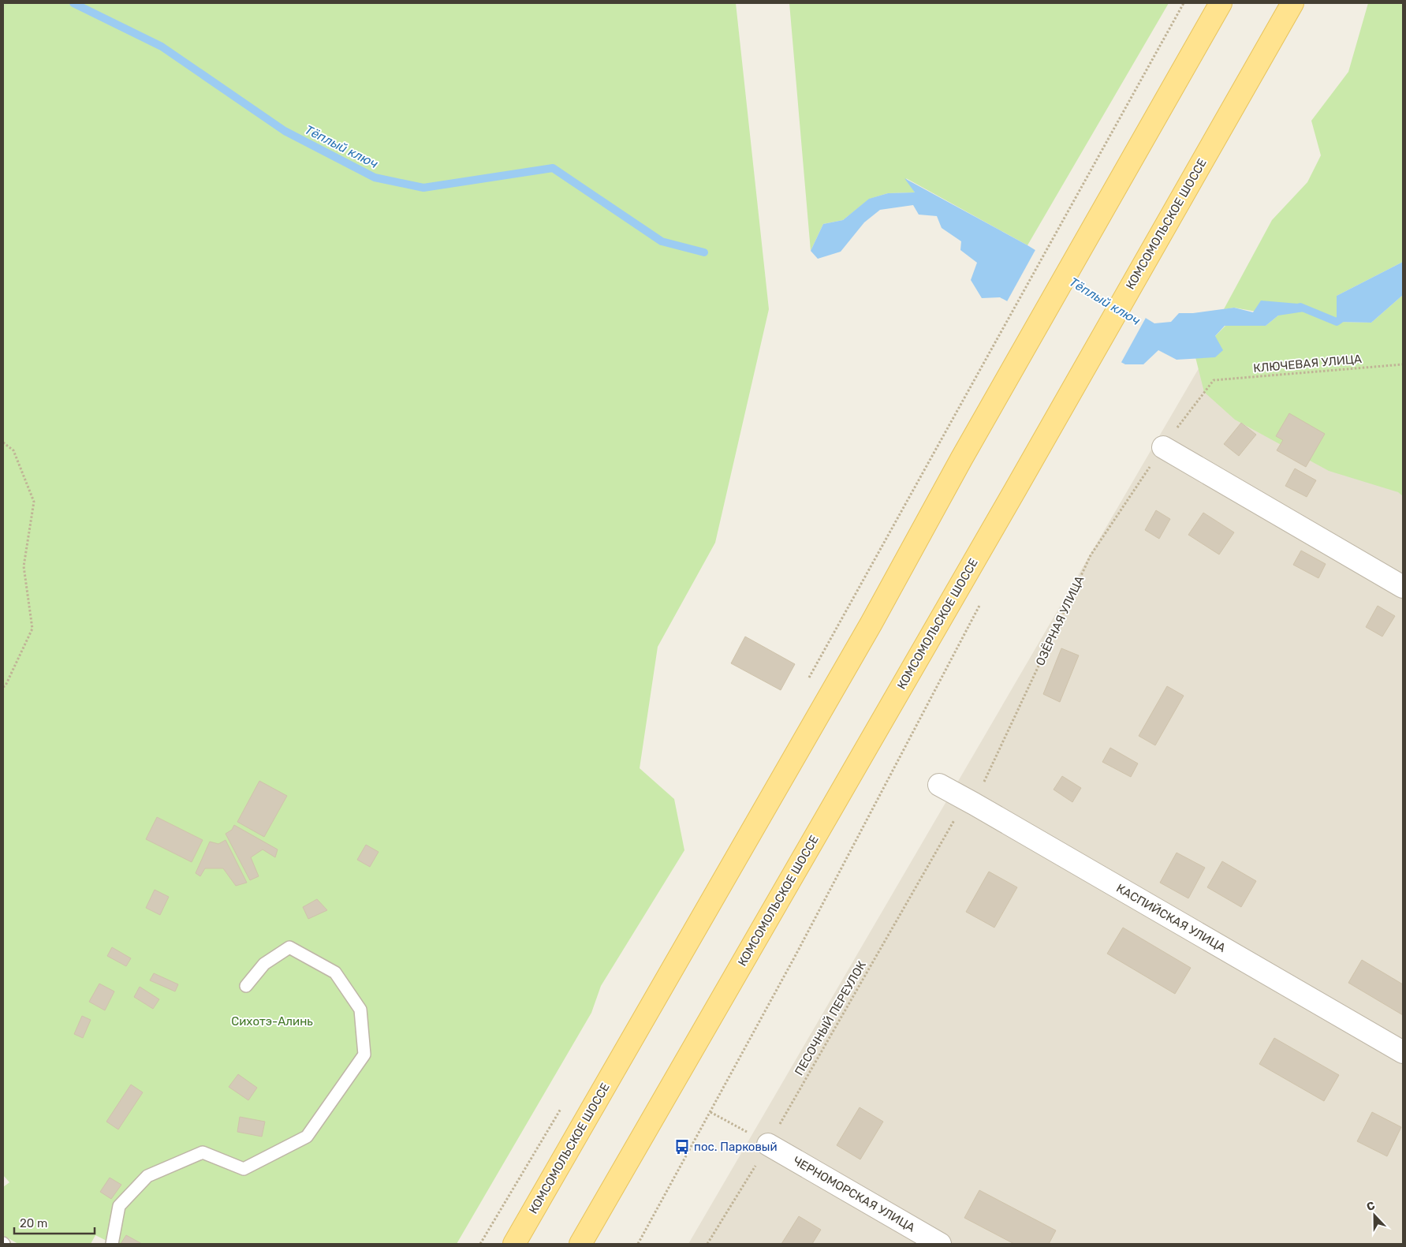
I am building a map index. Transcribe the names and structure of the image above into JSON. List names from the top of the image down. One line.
{"streets":{"main road":["КОМСОМОЛЬСКОЕ ШОССЕ"],"street":["КАСПИЙСКАЯ УЛИЦА","ЧЕРНОМОРСКАЯ УЛИЦА"],"path":["КЛЮЧЕВАЯ УЛИЦА","ОЗЁРНАЯ УЛИЦА","ПЕСОЧНЫЙ ПЕРЕУЛОК"]},"crossings":[["КЛЮЧЕВАЯ УЛИЦА","ОЗЁРНАЯ УЛИЦА"],["ОЗЁРНАЯ УЛИЦА","КАСПИЙСКАЯ УЛИЦА"],["ОЗЁРНАЯ УЛИЦА","ПЕСОЧНЫЙ ПЕРЕУЛОК"],["КАСПИЙСКАЯ УЛИЦА","ПЕСОЧНЫЙ ПЕРЕУЛОК"],["ПЕСОЧНЫЙ ПЕРЕУЛОК","ЧЕРНОМОРСКАЯ УЛИЦА"]],"water":["Тёплый ключ"],"parks":["Сихотэ-Алинь"],"places":{"bus stop":["пос. Парковый"]},"scale_bar":"20 m","north":"top"}
